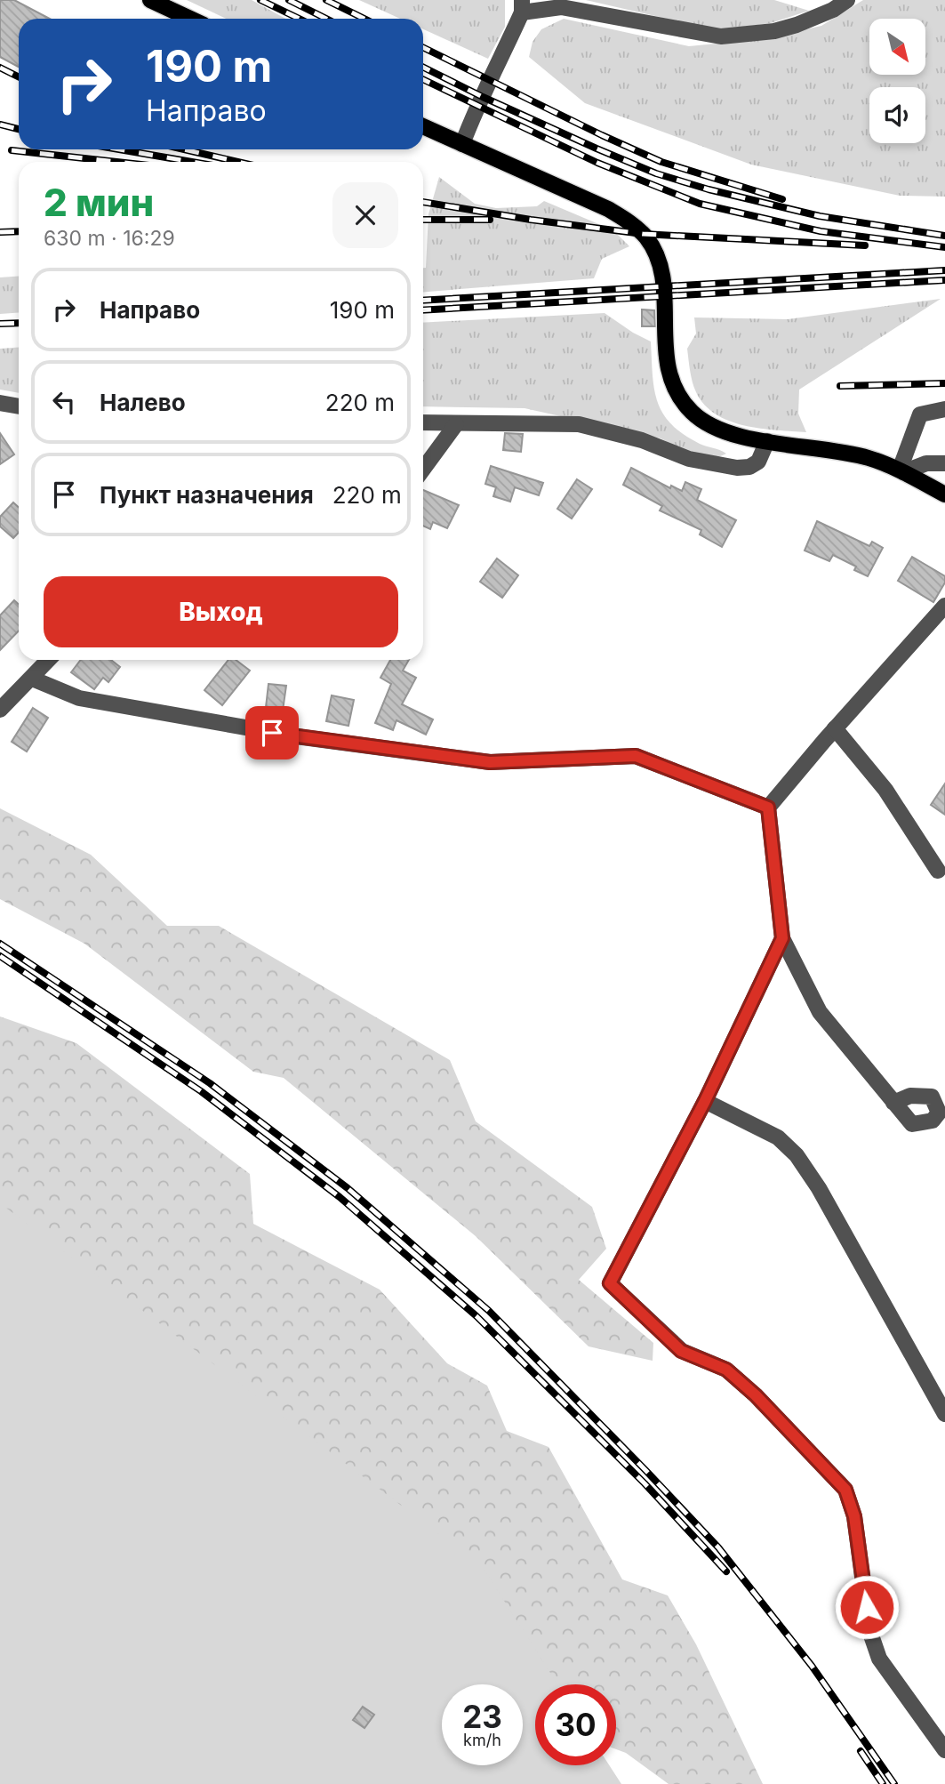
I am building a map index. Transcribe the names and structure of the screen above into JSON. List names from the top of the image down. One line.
{"north":"bottom right","page":{"turn":["190 m","Направо"],"heading":["2 мин","630 m · 16:29"],"list":[{"name":"Направо","value":"190 m"},{"name":"Налево","value":"220 m"},{"name":"Пункт назначения","value":"220 m"}],"buttons":"Выход","speed":"23 km/h","limit":"30"}}
